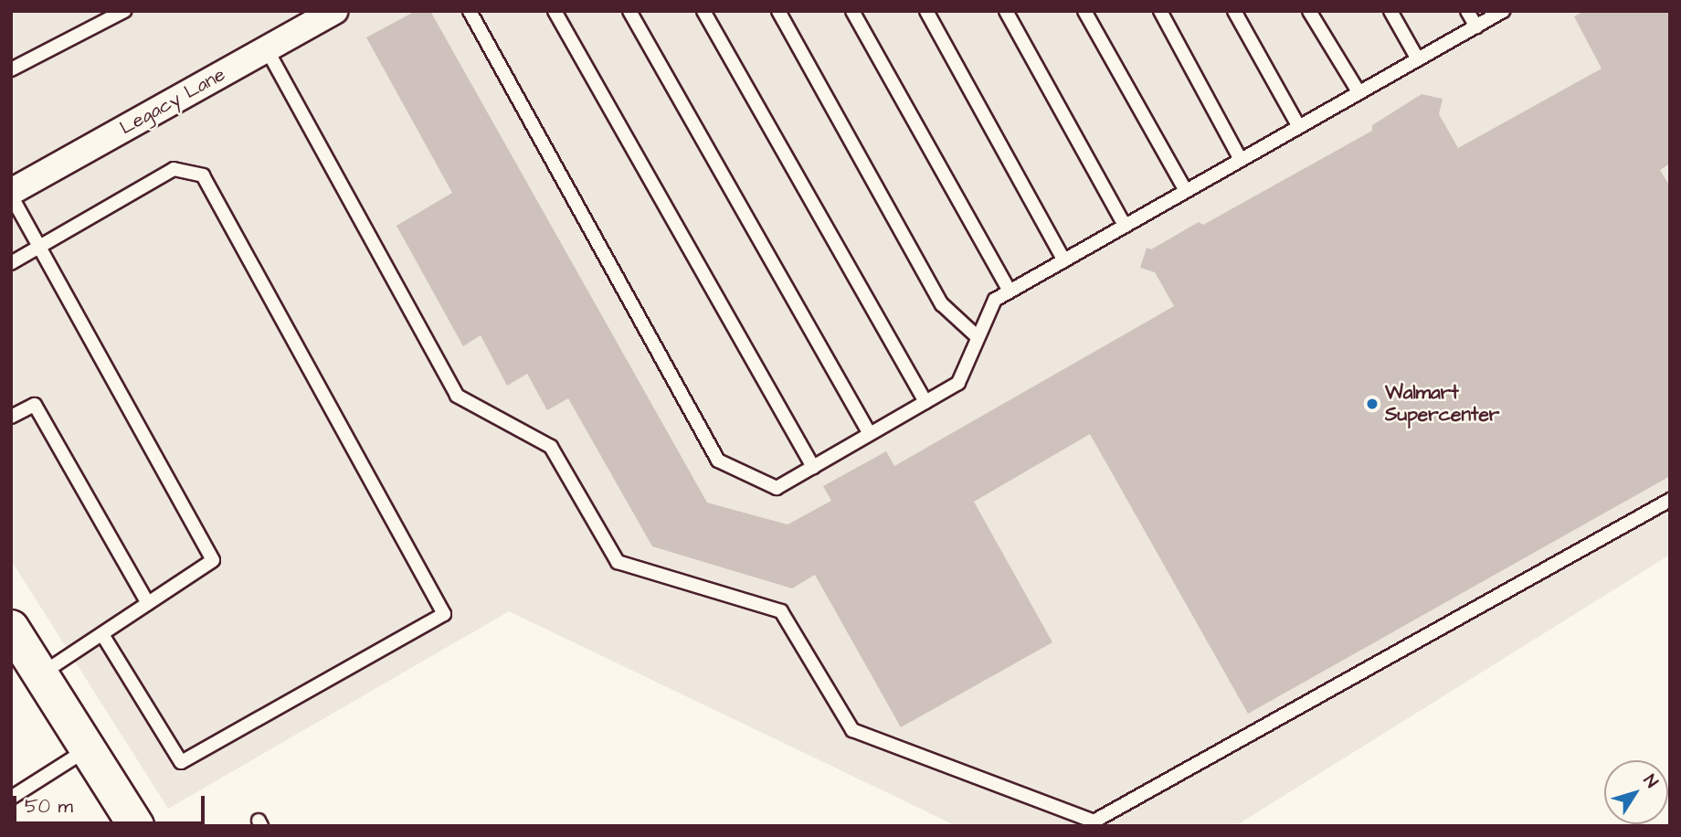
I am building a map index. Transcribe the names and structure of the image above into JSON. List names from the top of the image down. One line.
{"streets":{"street":["Legacy Lane"]},"places":["Walmart Supercenter"],"scale_bar":"50 m","north":"top right"}
